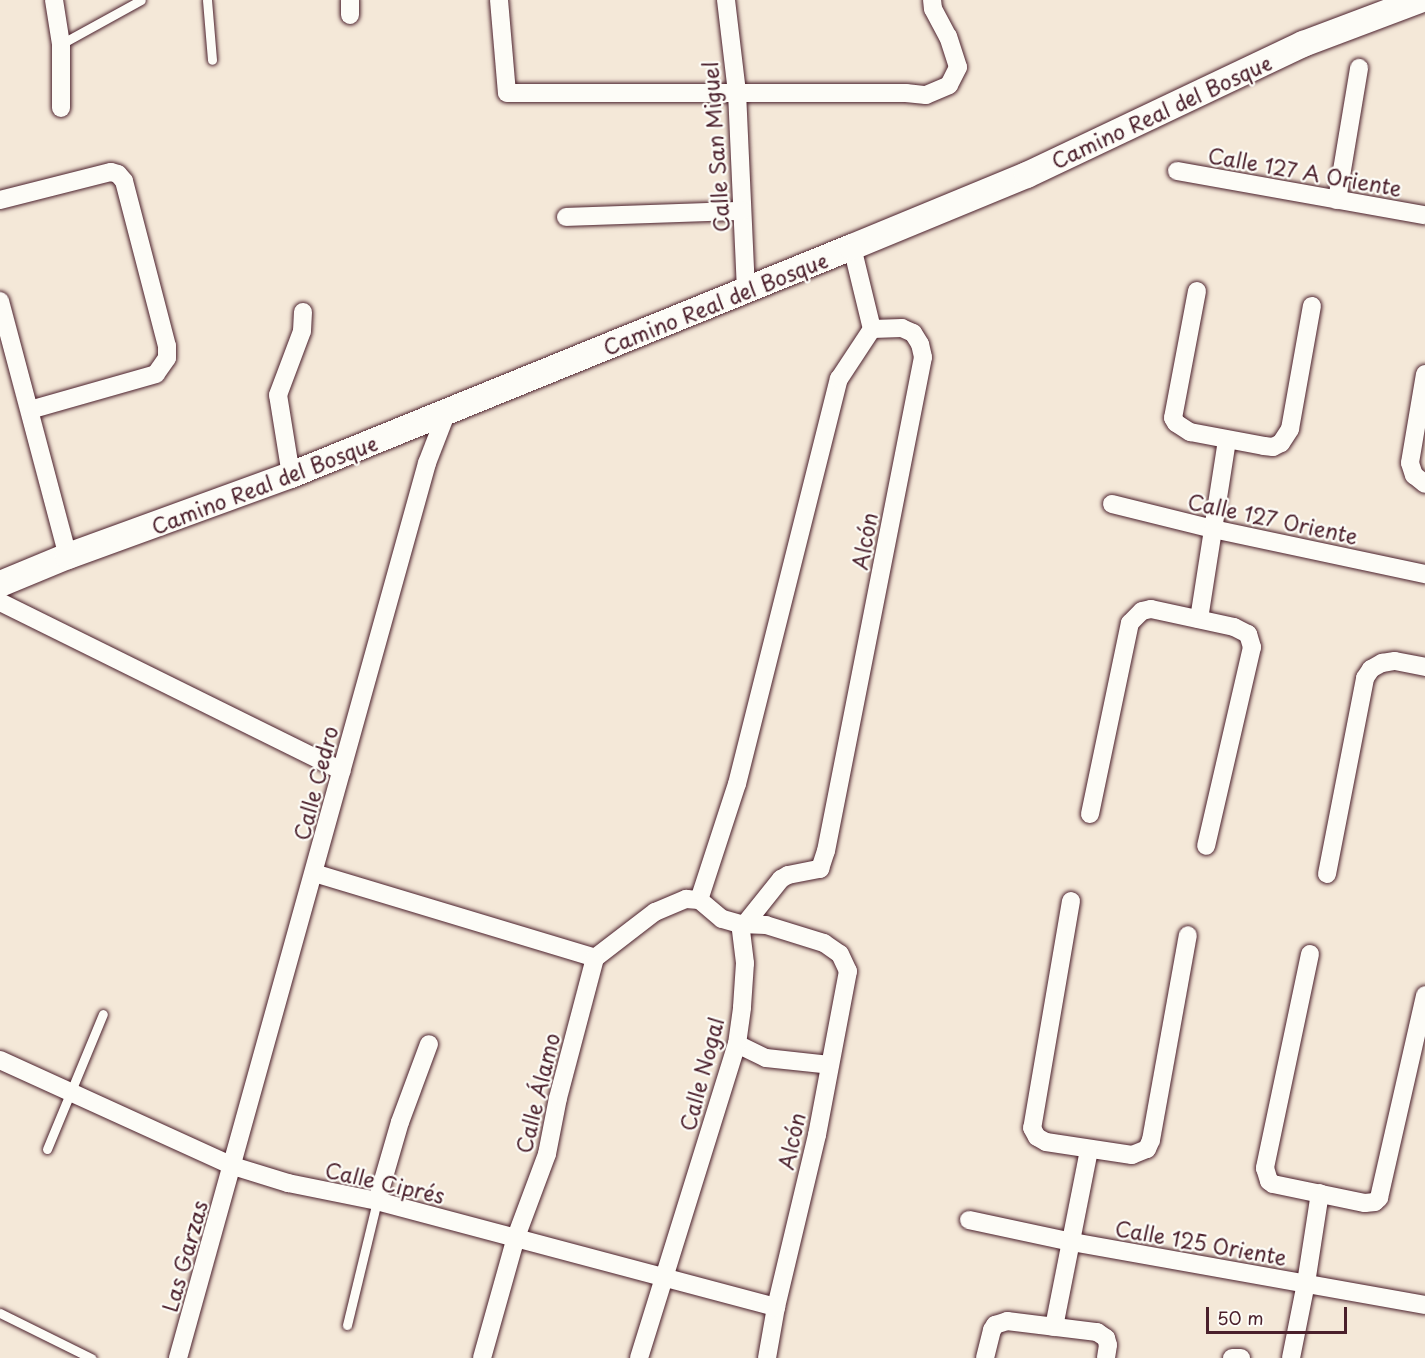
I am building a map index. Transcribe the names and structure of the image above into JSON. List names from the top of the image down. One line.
{"streets":{"street":["Camino Real del Bosque","Calle San Miguel","Calle 127 A Oriente","Calle 127 Oriente","Alcón","Calle Cedro","Calle Nogal","Calle Álamo","Calle Ciprés","Calle 125 Oriente","Las Garzas"]},"crossings":[["Camino Real del Bosque","Calle San Miguel"],["Camino Real del Bosque","Calle Cedro"],["Alcón","Calle Nogal"],["Alcón","Calle Ciprés"],["Calle Cedro","Calle Ciprés"],["Calle Cedro","Las Garzas"],["Calle Nogal","Calle Ciprés"],["Calle Álamo","Calle Ciprés"],["Calle Ciprés","Las Garzas"]],"scale_bar":"50 m"}
